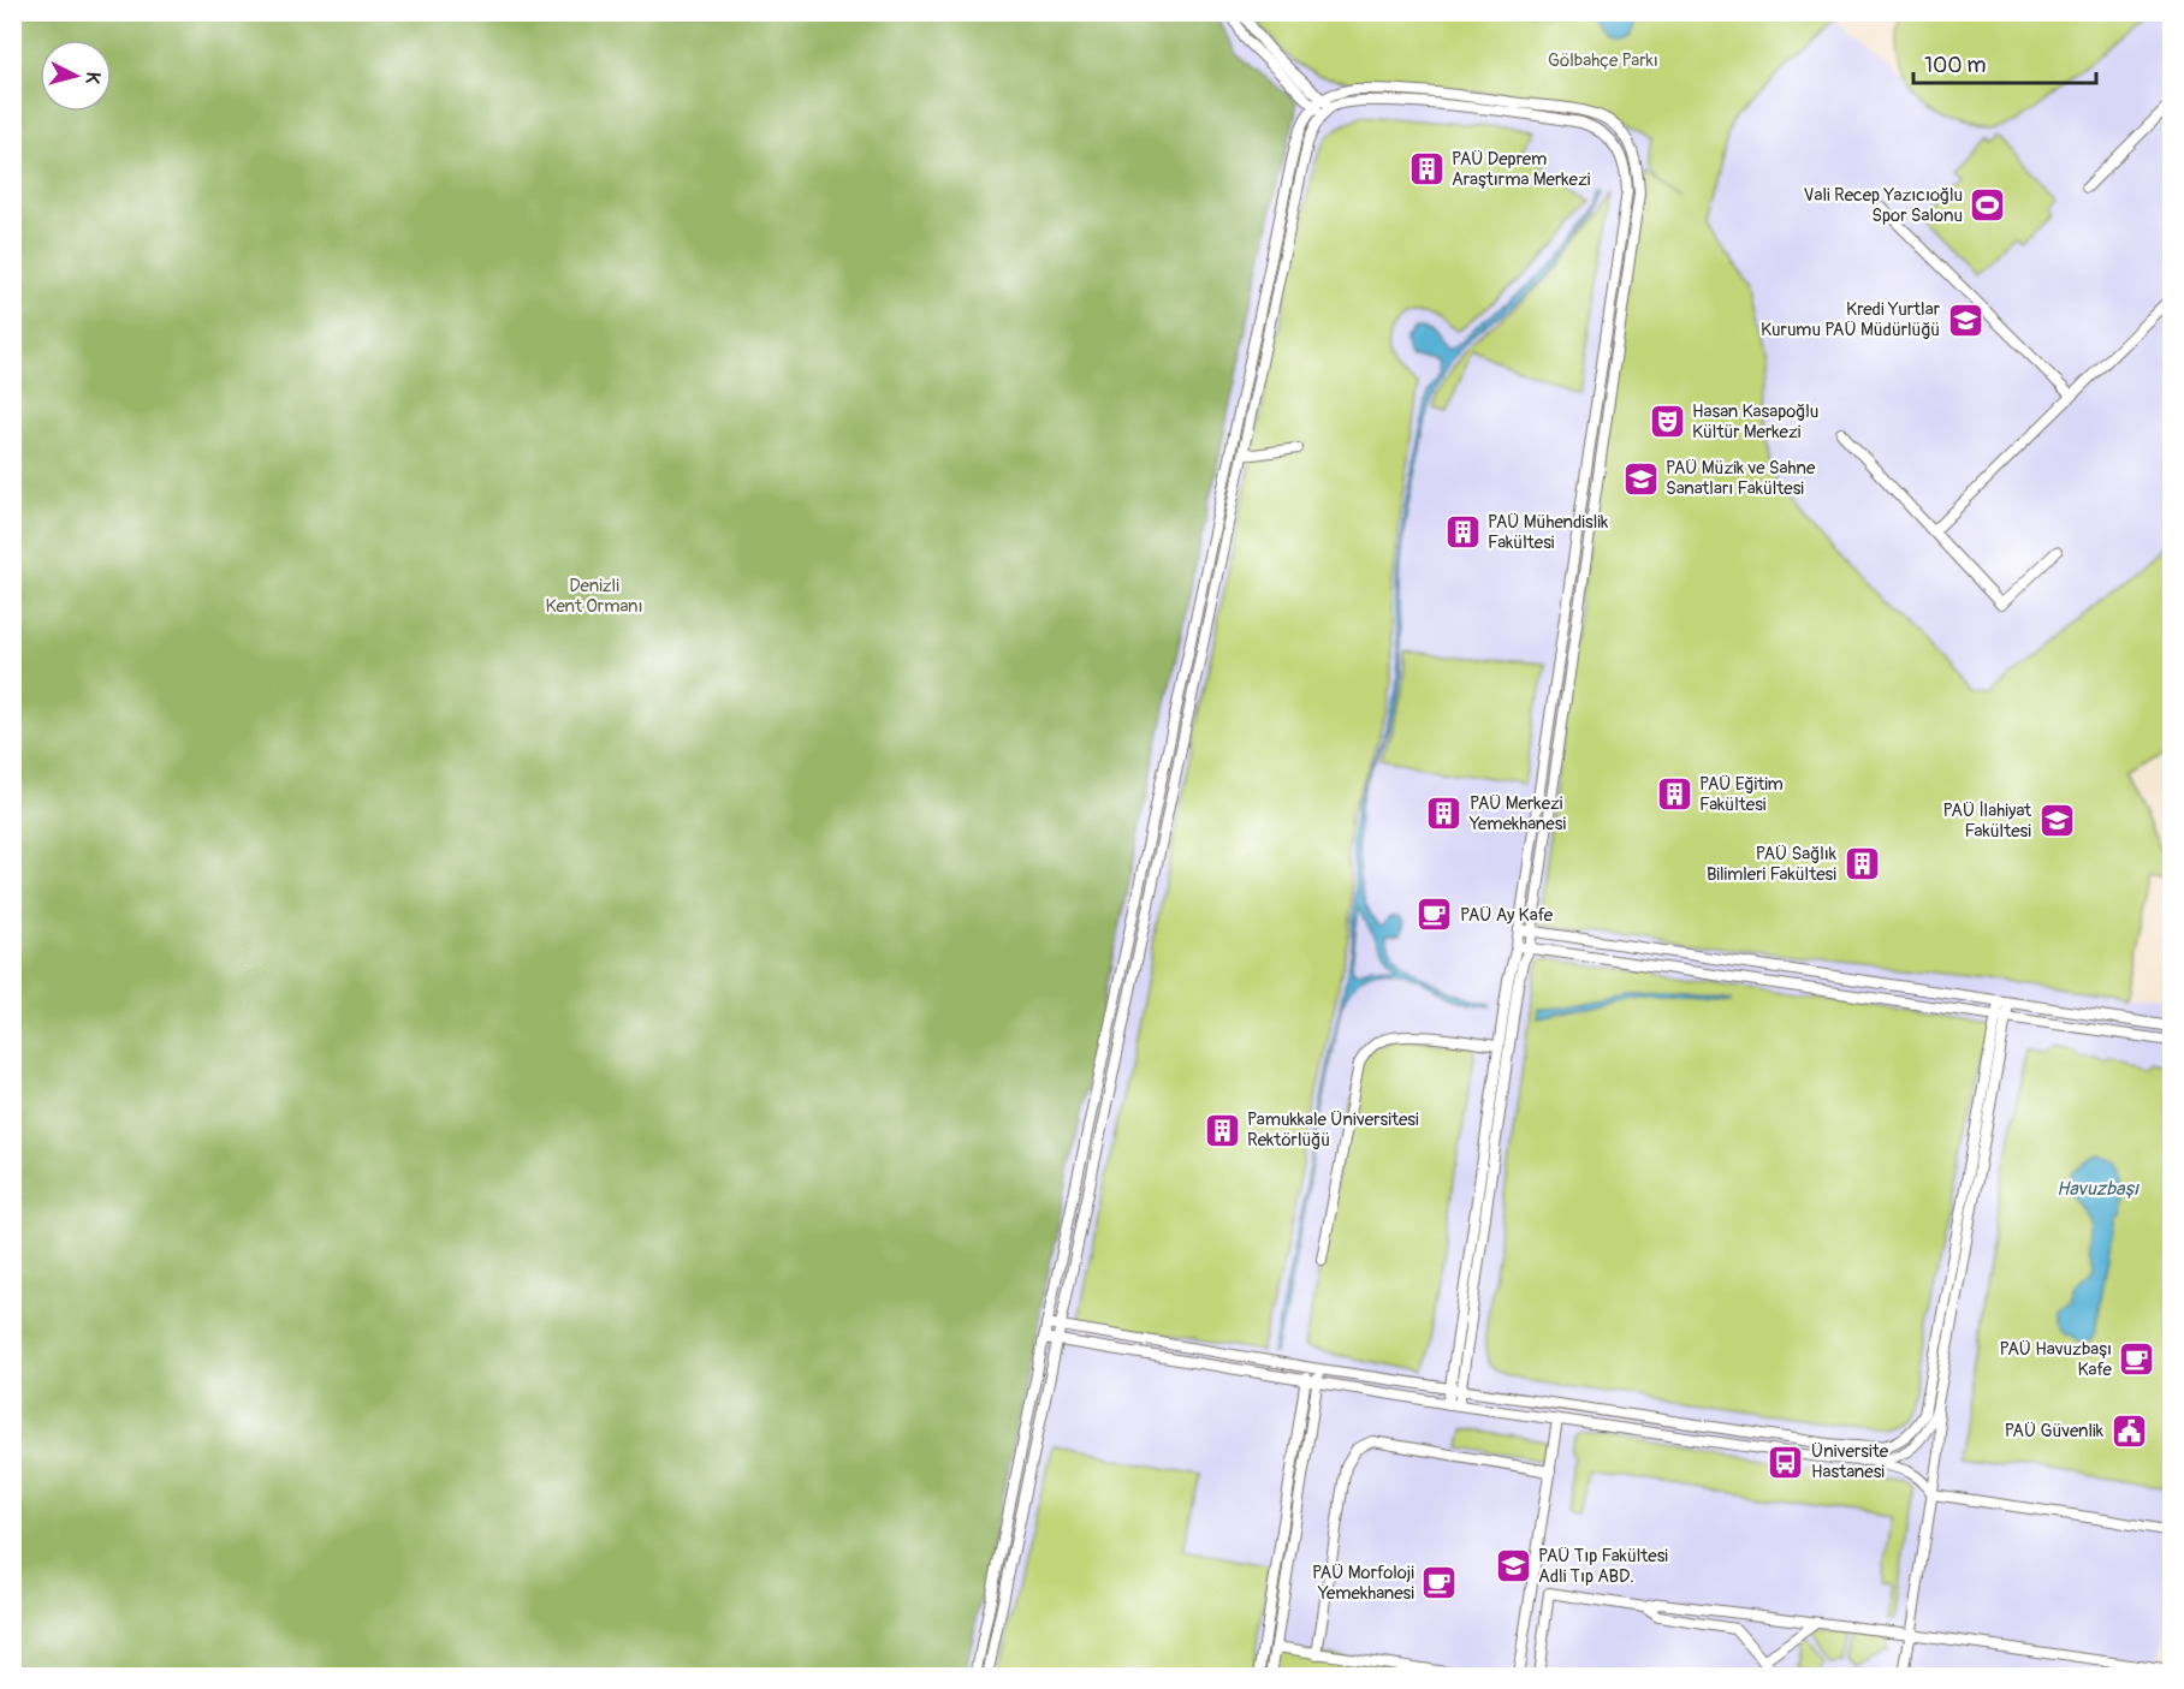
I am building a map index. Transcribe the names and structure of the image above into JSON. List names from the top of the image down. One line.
{"water":["Havuzbaşı"],"parks":["Gölbahçe Parkı","Denizli Kent Ormanı"],"places":{"building":["PAÜ Deprem Araştırma Merkezi","PAÜ Mühendislik Fakültesi","PAÜ Eğitim Fakültesi","PAÜ Merkezi Yemekhanesi","PAÜ Sağlık Bilimleri Fakültesi","Pamukkale Üniversitesi Rektörlüğü"],"sports":["Vali Recep Yazıcıoğlu Spor Salonu"],"school or university":["Kredi Yurtlar Kurumu PAÜ Müdürlüğü","PAÜ Müzik ve Sahne Sanatları Fakültesi","PAÜ İlahiyat Fakültesi","PAÜ Tıp Fakültesi Adli Tıp ABD."],"theatre":["Hasan Kasapoğlu Kültür Merkezi"],"cafe":["PAÜ Ay Kafe","PAÜ Havuzbaşı Kafe","PAÜ Morfoloji Yemekhanesi"],"public building":["PAÜ Güvenlik"],"bus stop":["Üniversite Hastanesi"]},"scale_bar":"100 m","north":"right"}
